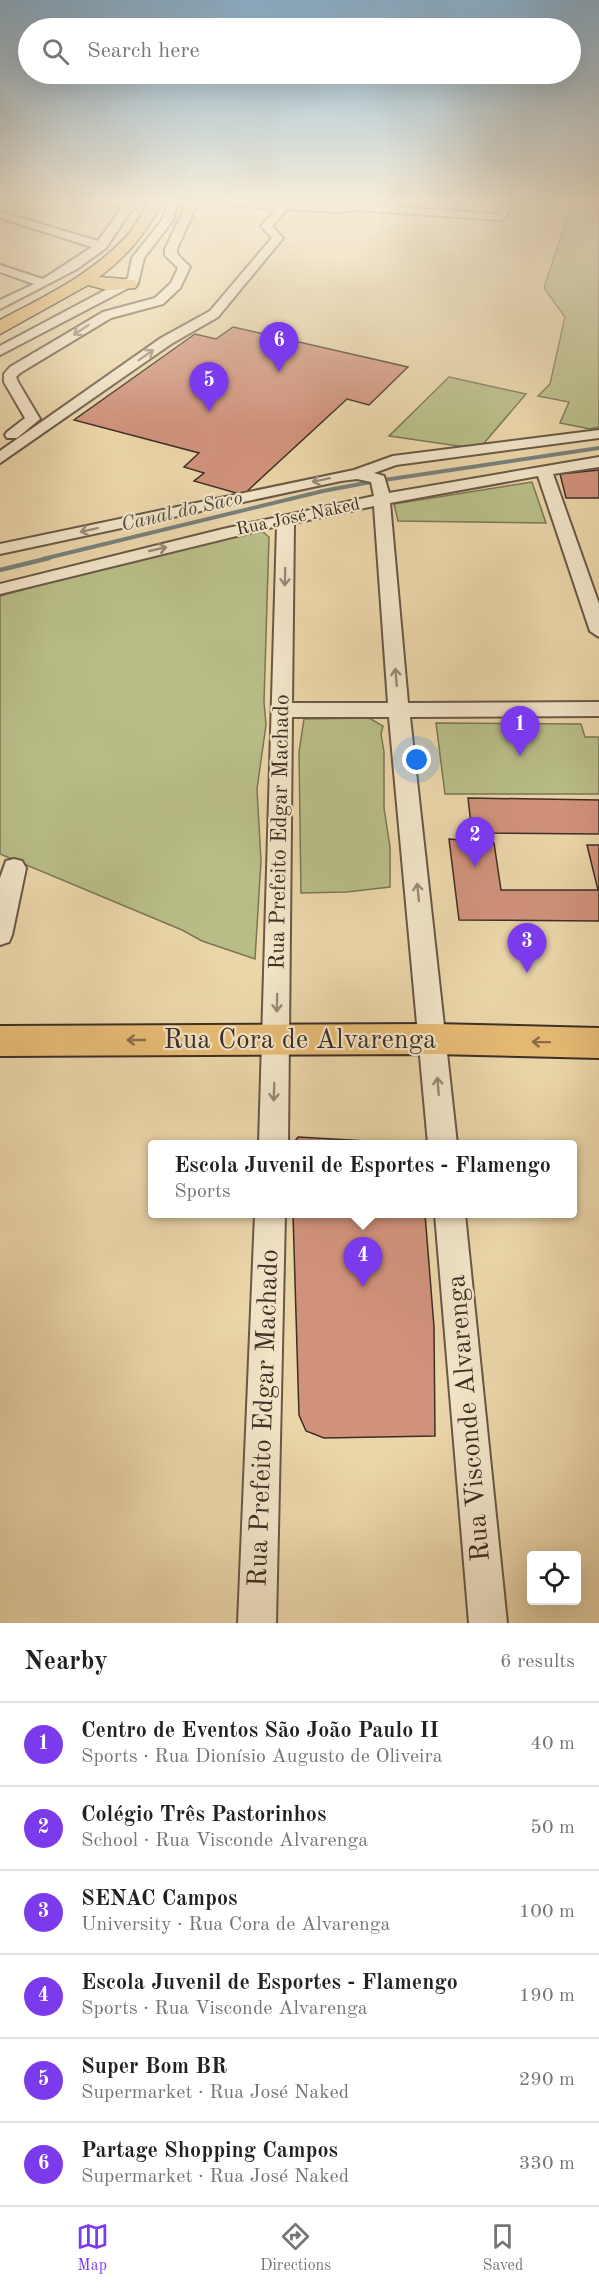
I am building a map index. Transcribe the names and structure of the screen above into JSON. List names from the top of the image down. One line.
{"streets":{"main road":["Rua Cora de Alvarenga"],"street":["Rua José Naked","Rua Prefeito Edgar Machado","Rua Visconde Alvarenga"]},"crossings":[["Rua José Naked","Rua Prefeito Edgar Machado"],["Rua Prefeito Edgar Machado","Rua Cora de Alvarenga"]],"one_way":["Rua Cora de Alvarenga"],"water":["Canal do Saco"],"page":{"search":"Search here","pins":["6","5","1","2","3","4"],"popup":["Escola Juvenil de Esportes - Flamengo","Sports"],"heading":["Nearby","6 results"],"list":[{"mark":"1","name":"Centro de Eventos São João Paulo II","note":"Sports · Rua Dionísio Augusto de Oliveira","value":"40 m"},{"mark":"2","name":"Colégio Três Pastorinhos","note":"School · Rua Visconde Alvarenga","value":"50 m"},{"mark":"3","name":"SENAC Campos","note":"University · Rua Cora de Alvarenga","value":"100 m"},{"mark":"4","name":"Escola Juvenil de Esportes - Flamengo","note":"Sports · Rua Visconde Alvarenga","value":"190 m"},{"mark":"5","name":"Super Bom BR","note":"Supermarket · Rua José Naked","value":"290 m"},{"mark":"6","name":"Partage Shopping Campos","note":"Supermarket · Rua José Naked","value":"330 m"}],"nav":["Map","Directions","Saved"]}}
